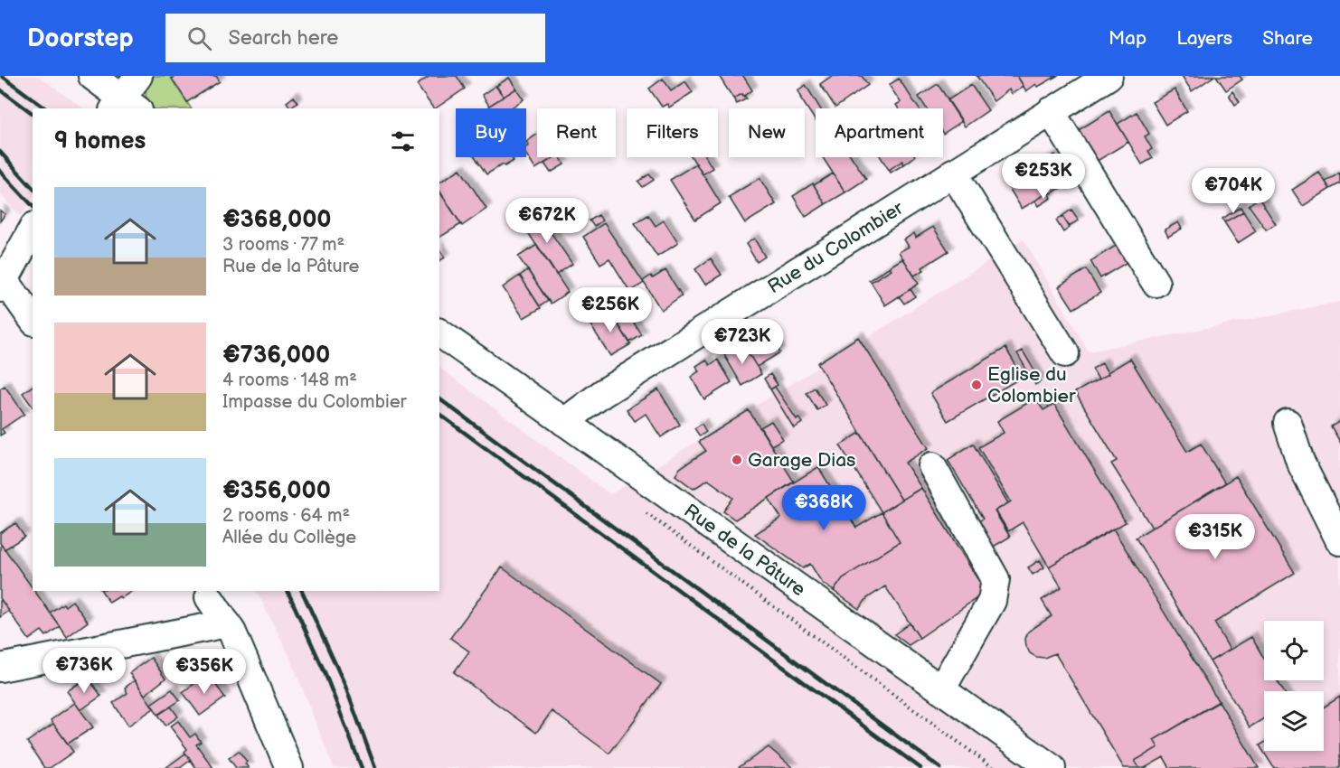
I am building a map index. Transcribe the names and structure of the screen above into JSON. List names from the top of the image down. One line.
{"streets":{"street":["Rue du Colombier","Rue de la Pâture"]},"crossings":[["Rue du Colombier","Rue de la Pâture"]],"places":["Eglise du Colombier","Garage Dias"],"page":{"header":"Doorstep","search":"Search here","nav":["Map","Layers","Share"],"chip":["Buy","Rent","Filters","New","Apartment"],"heading":"9 homes","price":["€253K","€704K","€672K","€256K","€723K","€368K","€315K","€736K","€356K"],"list":[{"name":"€368,000","note":"3 rooms · 77 m² · Rue de la Pâture"},{"name":"€736,000","note":"4 rooms · 148 m² · Impasse du Colombier"},{"name":"€356,000","note":"2 rooms · 64 m² · Allée du Collège"}]}}
